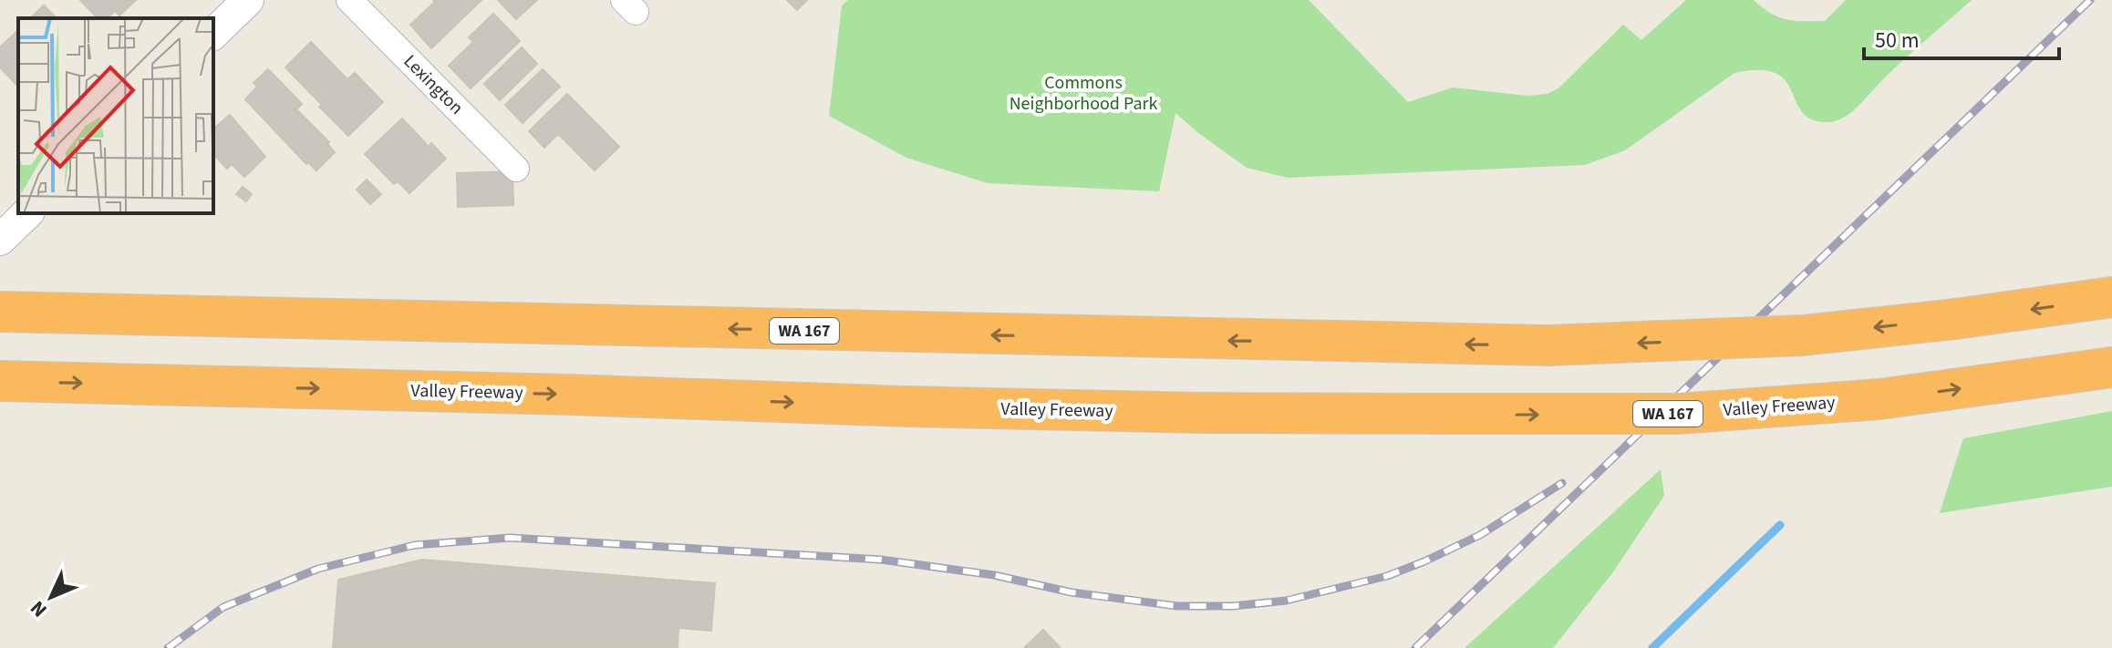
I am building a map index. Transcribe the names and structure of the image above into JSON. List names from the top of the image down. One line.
{"streets":{"highway":["WA 167","Valley Freeway"],"street":["Lexington"]},"parks":["Commons Neighborhood Park"],"scale_bar":"50 m","north":"bottom left"}
